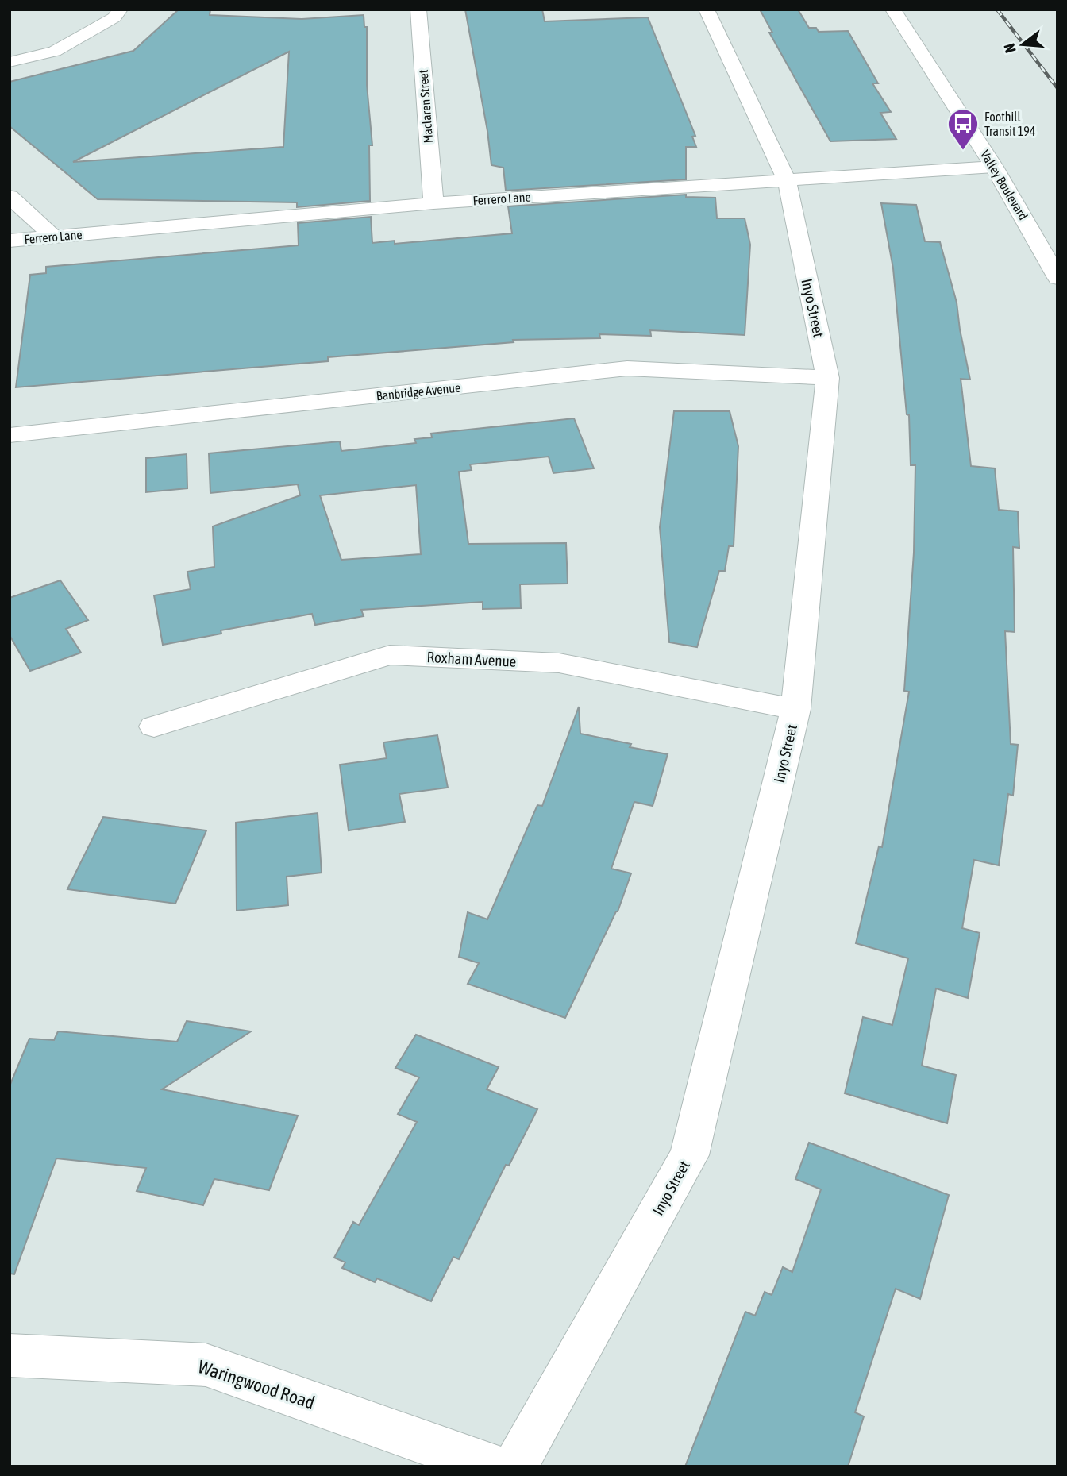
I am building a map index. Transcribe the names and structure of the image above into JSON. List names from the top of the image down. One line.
{"streets":{"street":["Maclaren Street","Valley Boulevard","Ferrero Lane","Inyo Street","Banbridge Avenue","Roxham Avenue","Waringwood Road"]},"crossings":[["Maclaren Street","Ferrero Lane"],["Valley Boulevard","Ferrero Lane"],["Ferrero Lane","Inyo Street"],["Inyo Street","Banbridge Avenue"],["Inyo Street","Roxham Avenue"]],"places":{"bus stop":["Foothill Transit 194"]},"north":"left"}
